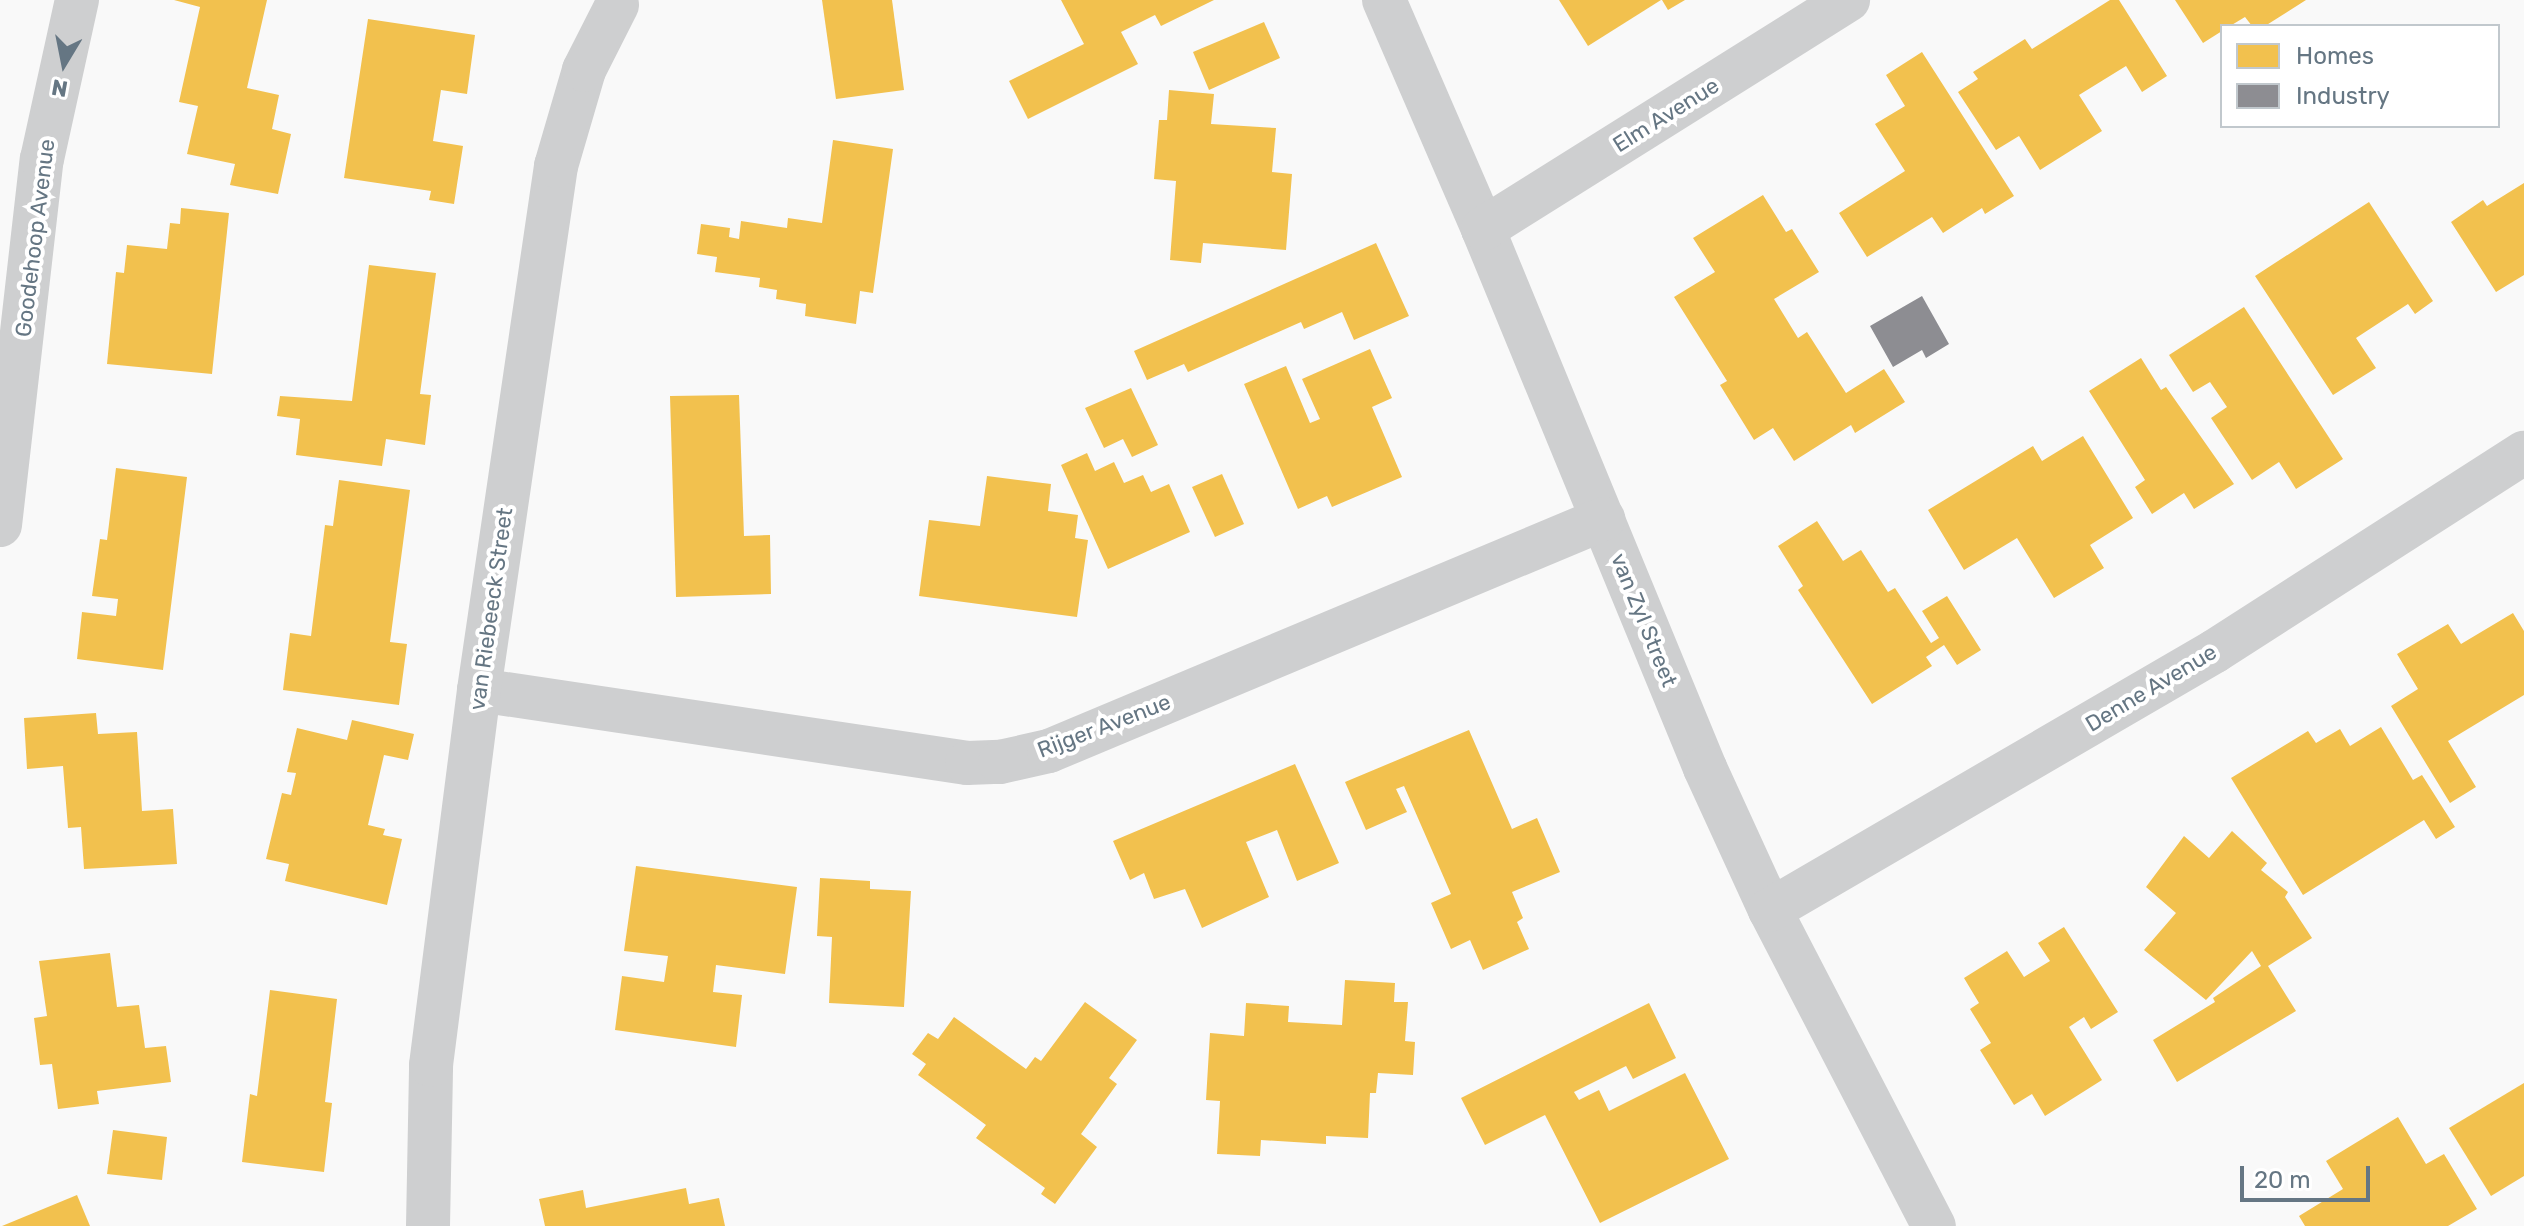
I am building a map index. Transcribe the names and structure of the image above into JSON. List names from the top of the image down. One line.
{"streets":{"street":["Elm Avenue","Goodehoop Avenue","van Riebeeck Street","van Zyl Street","Denne Avenue","Rijger Avenue"]},"crossings":[["Elm Avenue","van Zyl Street"],["van Riebeeck Street","Rijger Avenue"],["van Zyl Street","Denne Avenue"],["van Zyl Street","Rijger Avenue"]],"legend":["Homes","Industry"],"scale_bar":"20 m","north":"bottom"}
